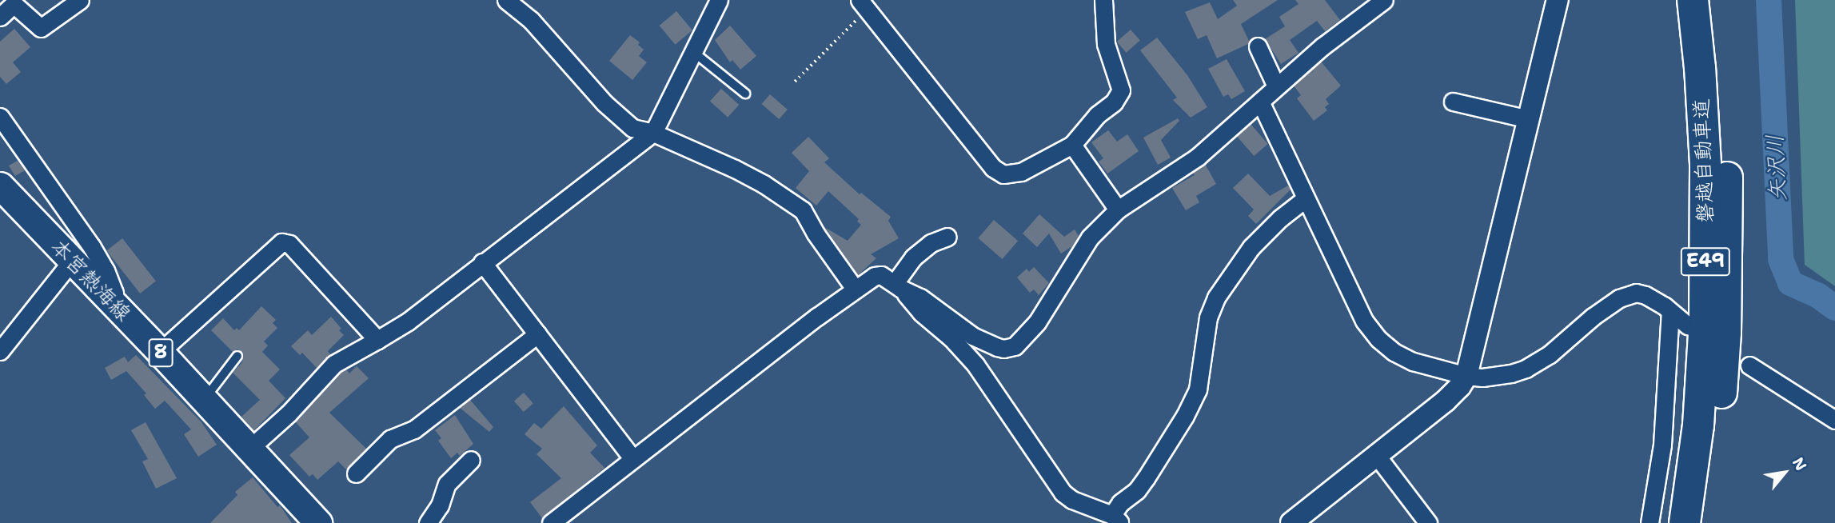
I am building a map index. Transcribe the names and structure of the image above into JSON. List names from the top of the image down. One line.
{"streets":{"highway":["磐越自動車道","E49"],"main road":["本宮熱海線","8"]},"water":["矢沢川"],"north":"top right"}
